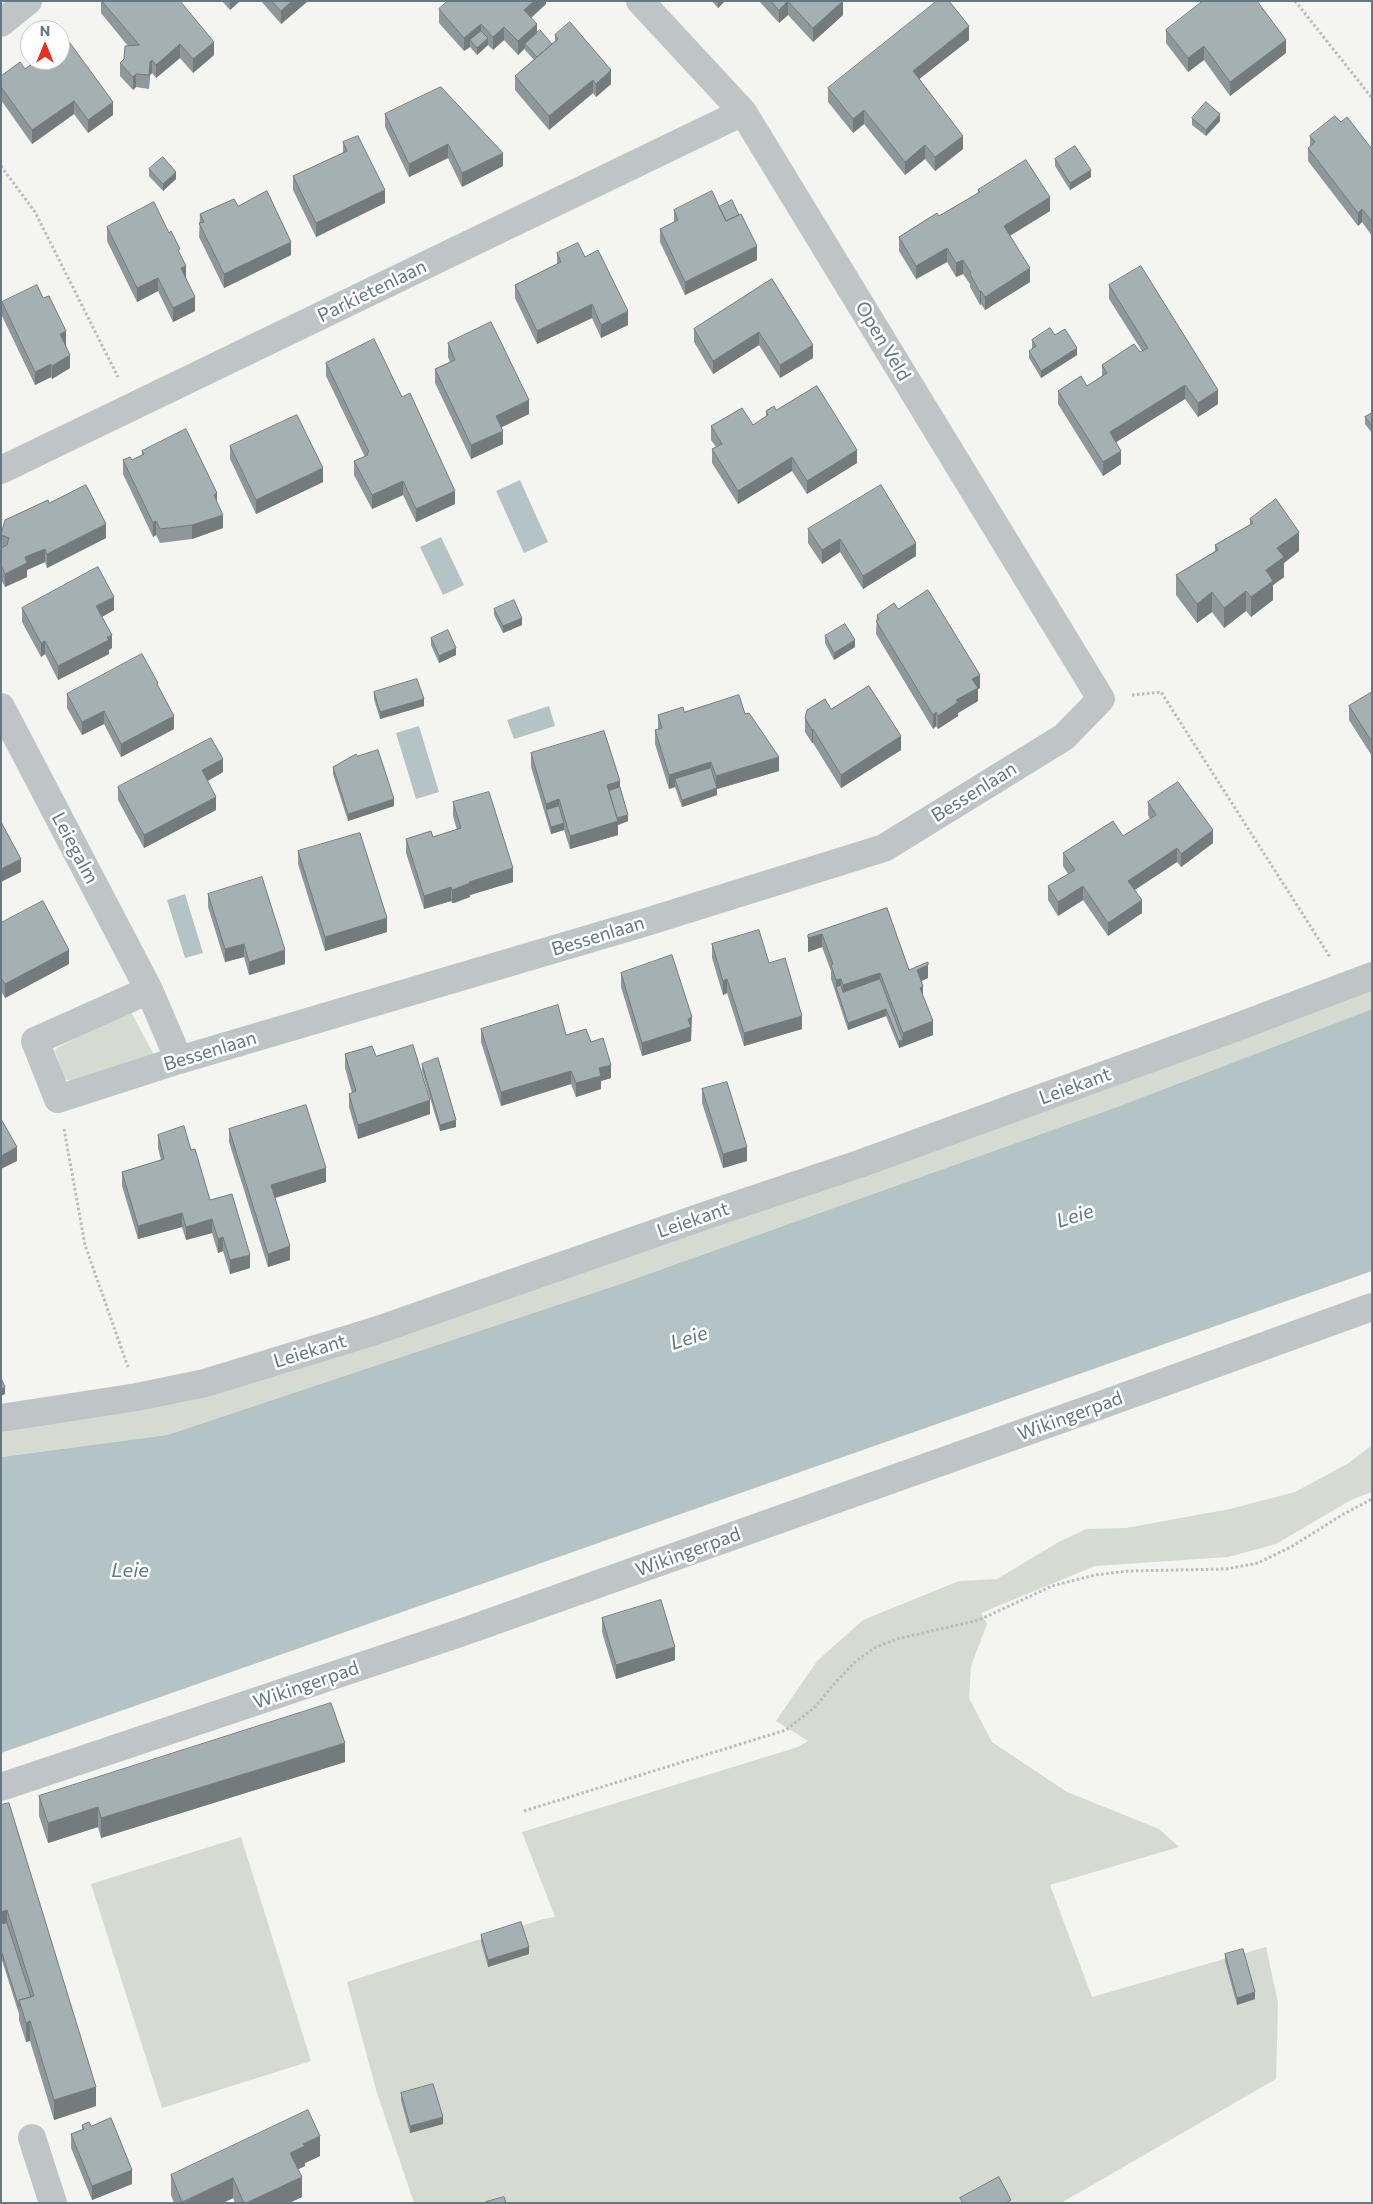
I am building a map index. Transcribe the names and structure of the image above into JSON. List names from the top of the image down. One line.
{"streets":{"street":["Parkietenlaan","Open Veld","Bessenlaan","Leiegalm","Leiekant","Wikingerpad"]},"crossings":[["Parkietenlaan","Open Veld"],["Open Veld","Bessenlaan"],["Bessenlaan","Leiegalm"]],"water":["Leie"],"north":"top"}
